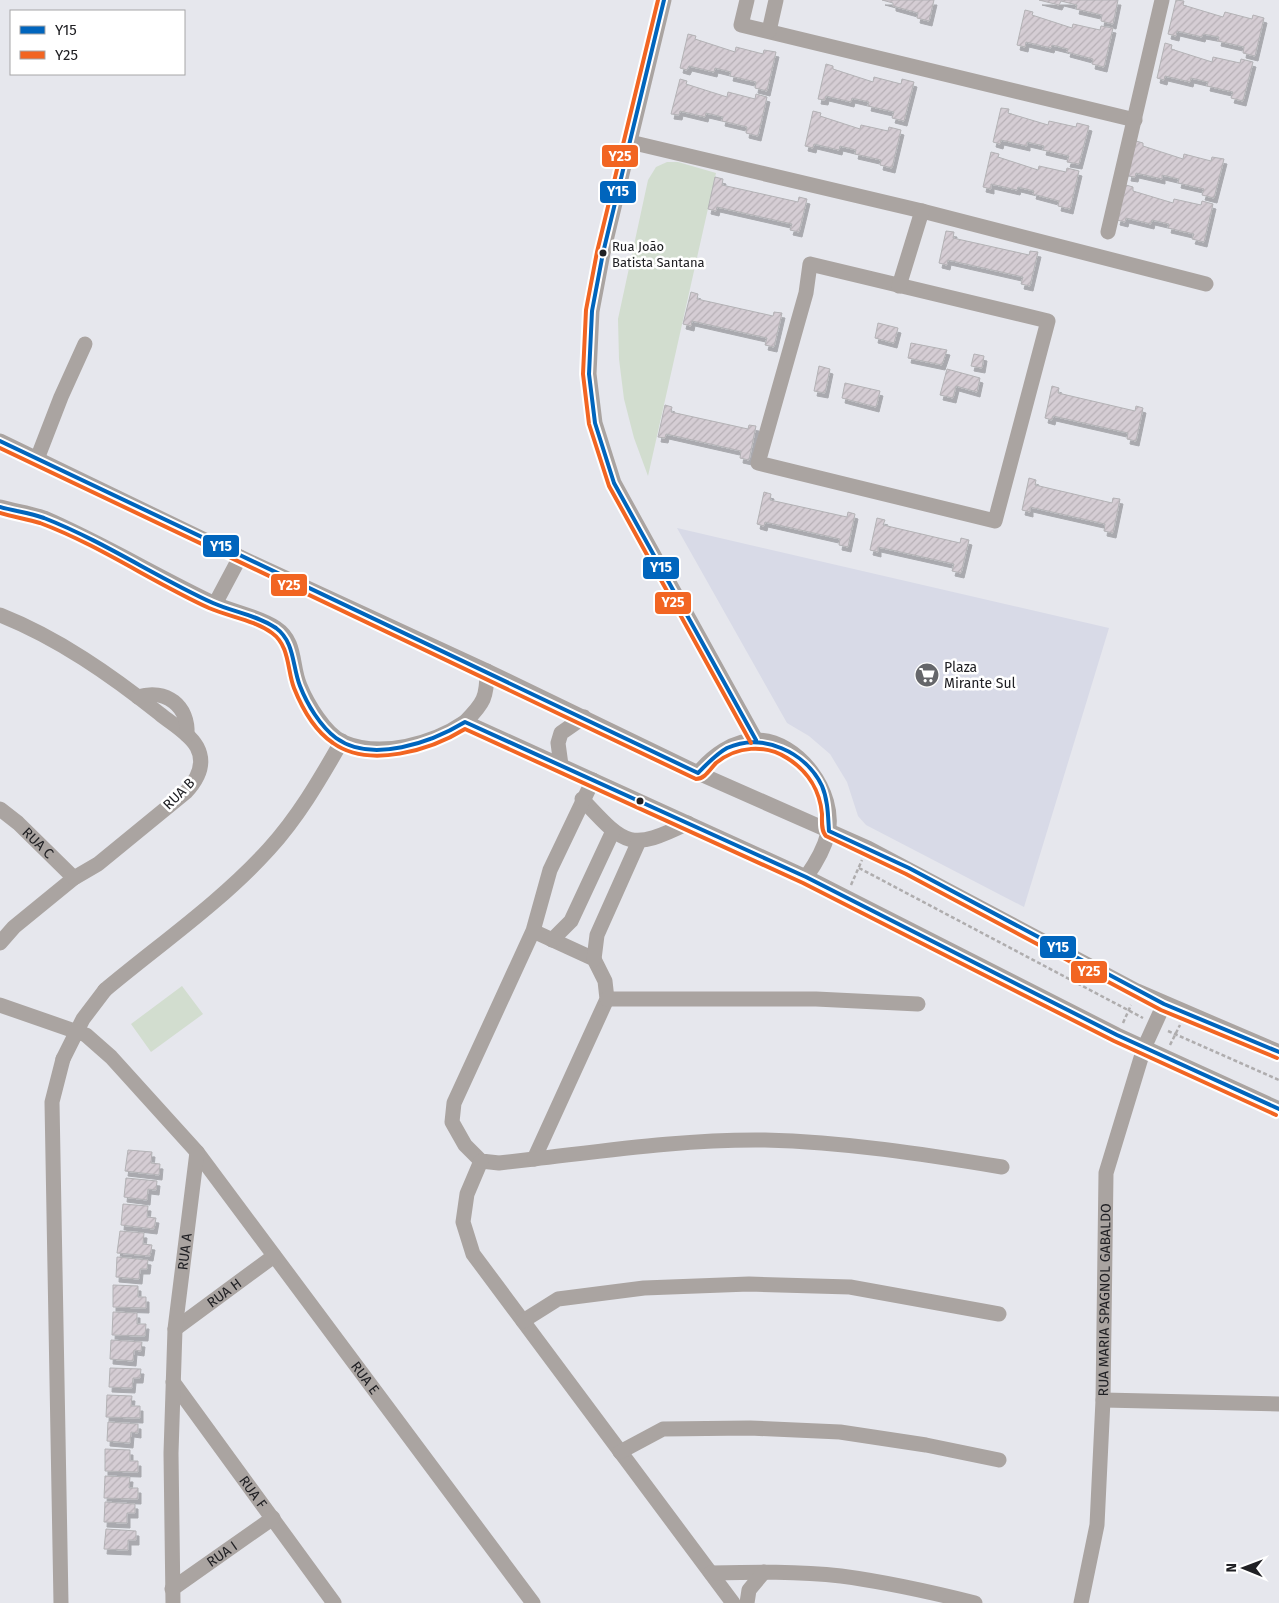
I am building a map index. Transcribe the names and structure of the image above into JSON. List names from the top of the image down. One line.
{"streets":{"street":["RUA B","RUA C","RUA A","RUA H","RUA MARIA SPAGNOL GABALDO","RUA E","RUA F","RUA I"]},"crossings":[["RUA B","RUA C"],["RUA A","RUA H"],["RUA A","RUA E"],["RUA A","RUA F"],["RUA A","RUA I"],["RUA H","RUA E"],["RUA F","RUA I"]],"places":{"other":["Rua João Batista Santana"],"supermarket":["Plaza Mirante Sul"]},"lines":["transit line Y15","transit line Y25"],"legend":["Y15","Y25"],"north":"left"}
